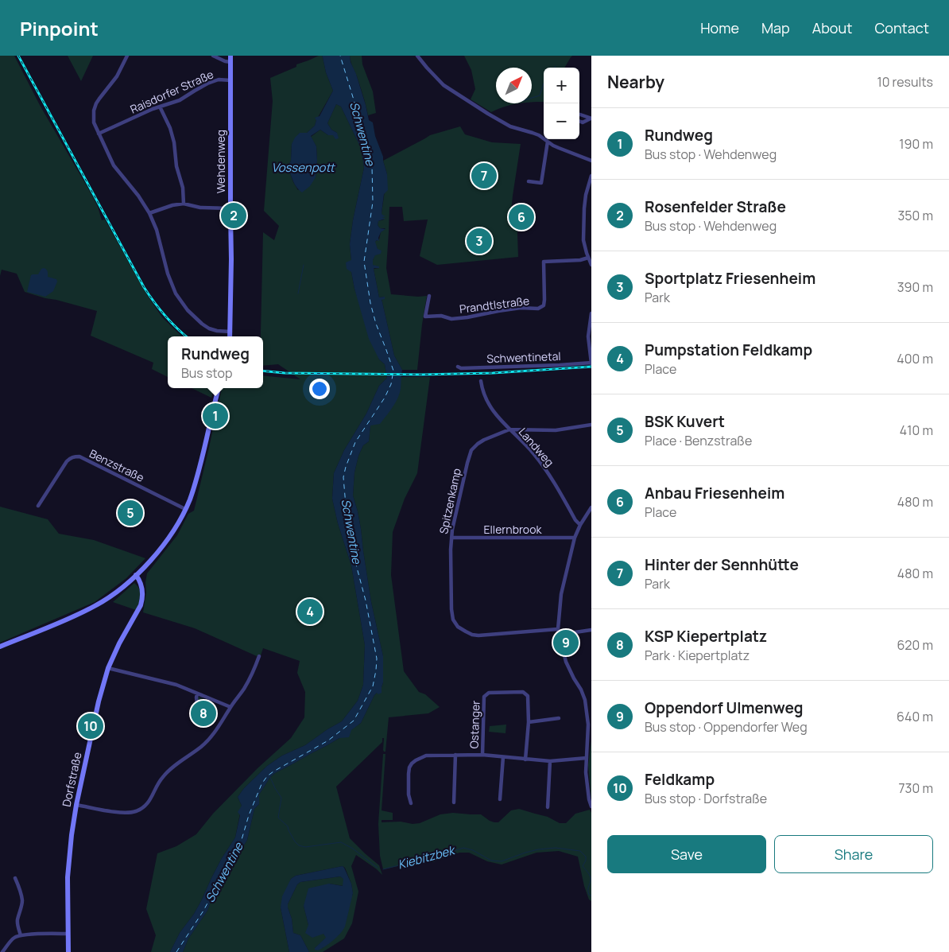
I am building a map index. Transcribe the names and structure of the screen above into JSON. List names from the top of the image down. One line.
{"streets":{"main road":["Wehdenweg","Dorfstraße"],"street":["Raisdorfer Straße","Prandtlstraße","Schwentinetal","Landweg","Benzstraße","Spitzenkamp","Ellernbrook","Ostanger"]},"crossings":[["Raisdorfer Straße","Wehdenweg"],["Landweg","Spitzenkamp"],["Spitzenkamp","Ellernbrook"]],"water":["Schwentine","Vossenpott","Kiebitzbek"],"north":"top right","page":{"header":"Pinpoint","nav":["Home","Map","About","Contact"],"heading":["Nearby","10 results"],"map_buttons":["+","−"],"list":[{"mark":"1","name":"Rundweg","note":"Bus stop · Wehdenweg","value":"190 m"},{"mark":"2","name":"Rosenfelder Straße","note":"Bus stop · Wehdenweg","value":"350 m"},{"mark":"3","name":"Sportplatz Friesenheim","note":"Park","value":"390 m"},{"mark":"4","name":"Pumpstation Feldkamp","note":"Place","value":"400 m"},{"mark":"5","name":"BSK Kuvert","note":"Place · Benzstraße","value":"410 m"},{"mark":"6","name":"Anbau Friesenheim","note":"Place","value":"480 m"},{"mark":"7","name":"Hinter der Sennhütte","note":"Park","value":"480 m"},{"mark":"8","name":"KSP Kiepertplatz","note":"Park · Kiepertplatz","value":"620 m"},{"mark":"9","name":"Oppendorf Ulmenweg","note":"Bus stop · Oppendorfer Weg","value":"640 m"},{"mark":"10","name":"Feldkamp","note":"Bus stop · Dorfstraße","value":"730 m"}],"pins":["7","2","6","3","1","5","4","9","8","10"],"popup":["Rundweg","Bus stop"],"buttons":["Save","Share"]}}
